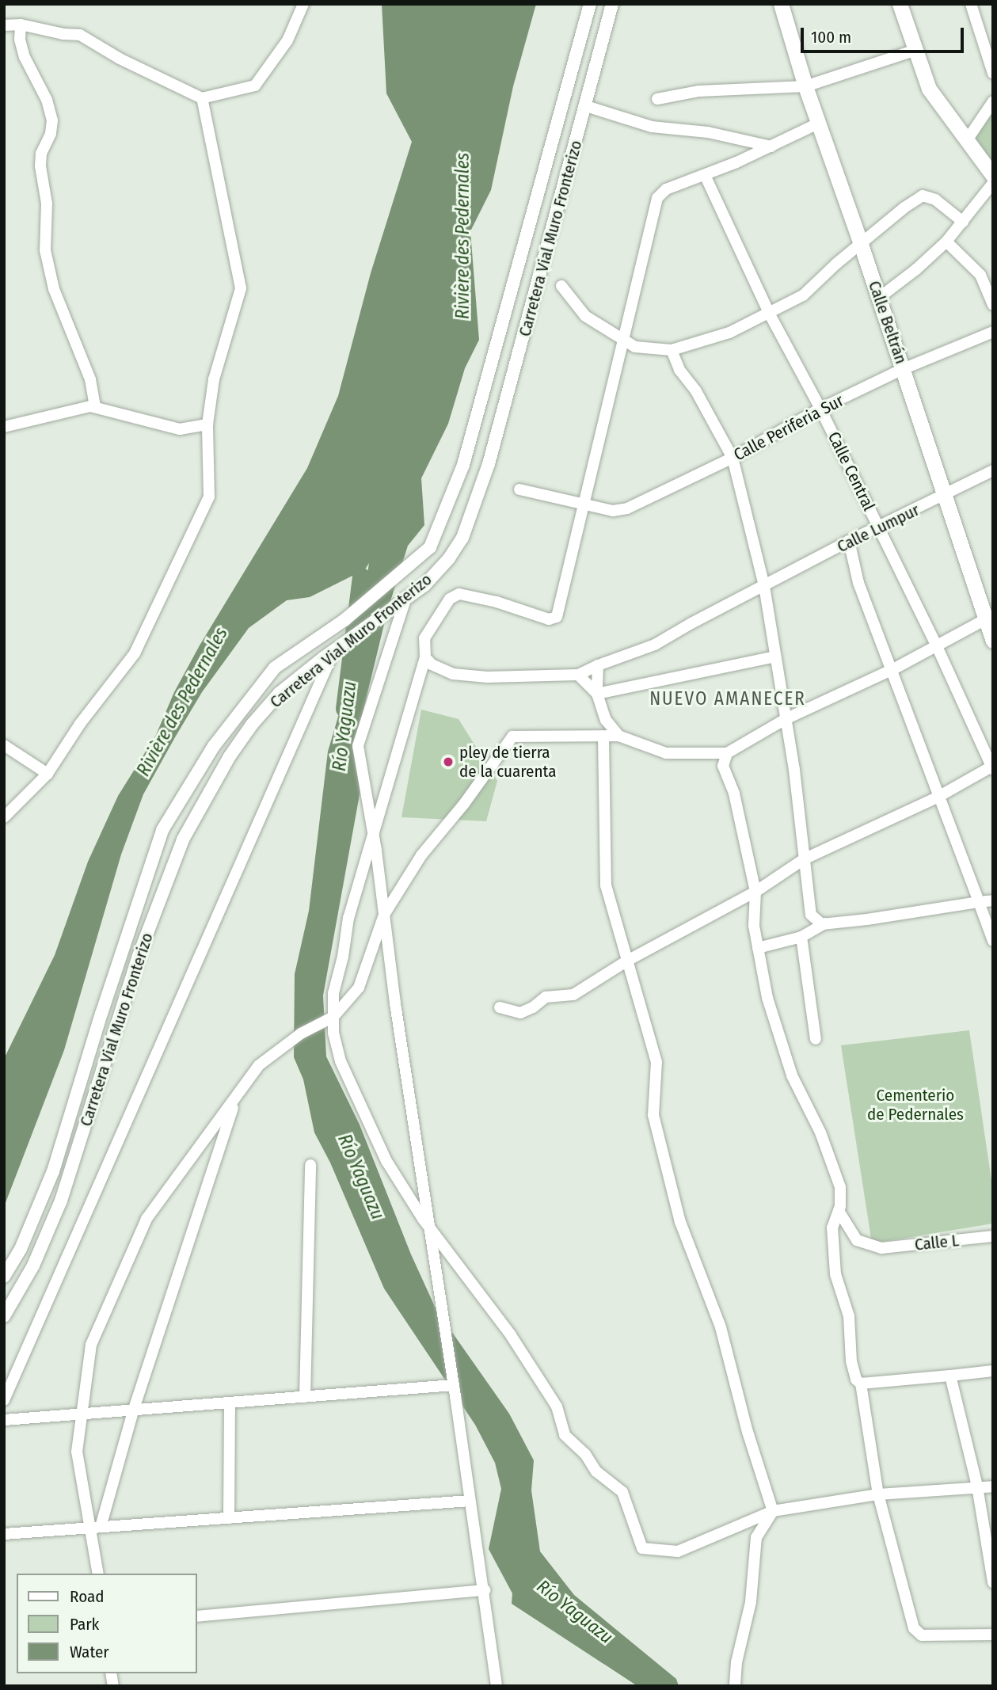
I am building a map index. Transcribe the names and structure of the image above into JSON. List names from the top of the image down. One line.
{"streets":{"main road":["Calle Beltrán"],"street":["Carretera Vial Muro Fronterizo","Calle Periferia Sur","Calle Central","Calle Lumpur","Calle L"]},"crossings":[["Calle Beltrán","Calle Periferia Sur"],["Calle Beltrán","Calle Lumpur"],["Calle Periferia Sur","Calle Central"],["Calle Central","Calle Lumpur"]],"districts":["NUEVO AMANECER"],"water":["Rivière des Pedernales","Río Yaguazu"],"parks":["Cementerio de Pedernales"],"places":["pley de tierra de la cuarenta"],"legend":["Road","Park","Water"],"scale_bar":"100 m"}
